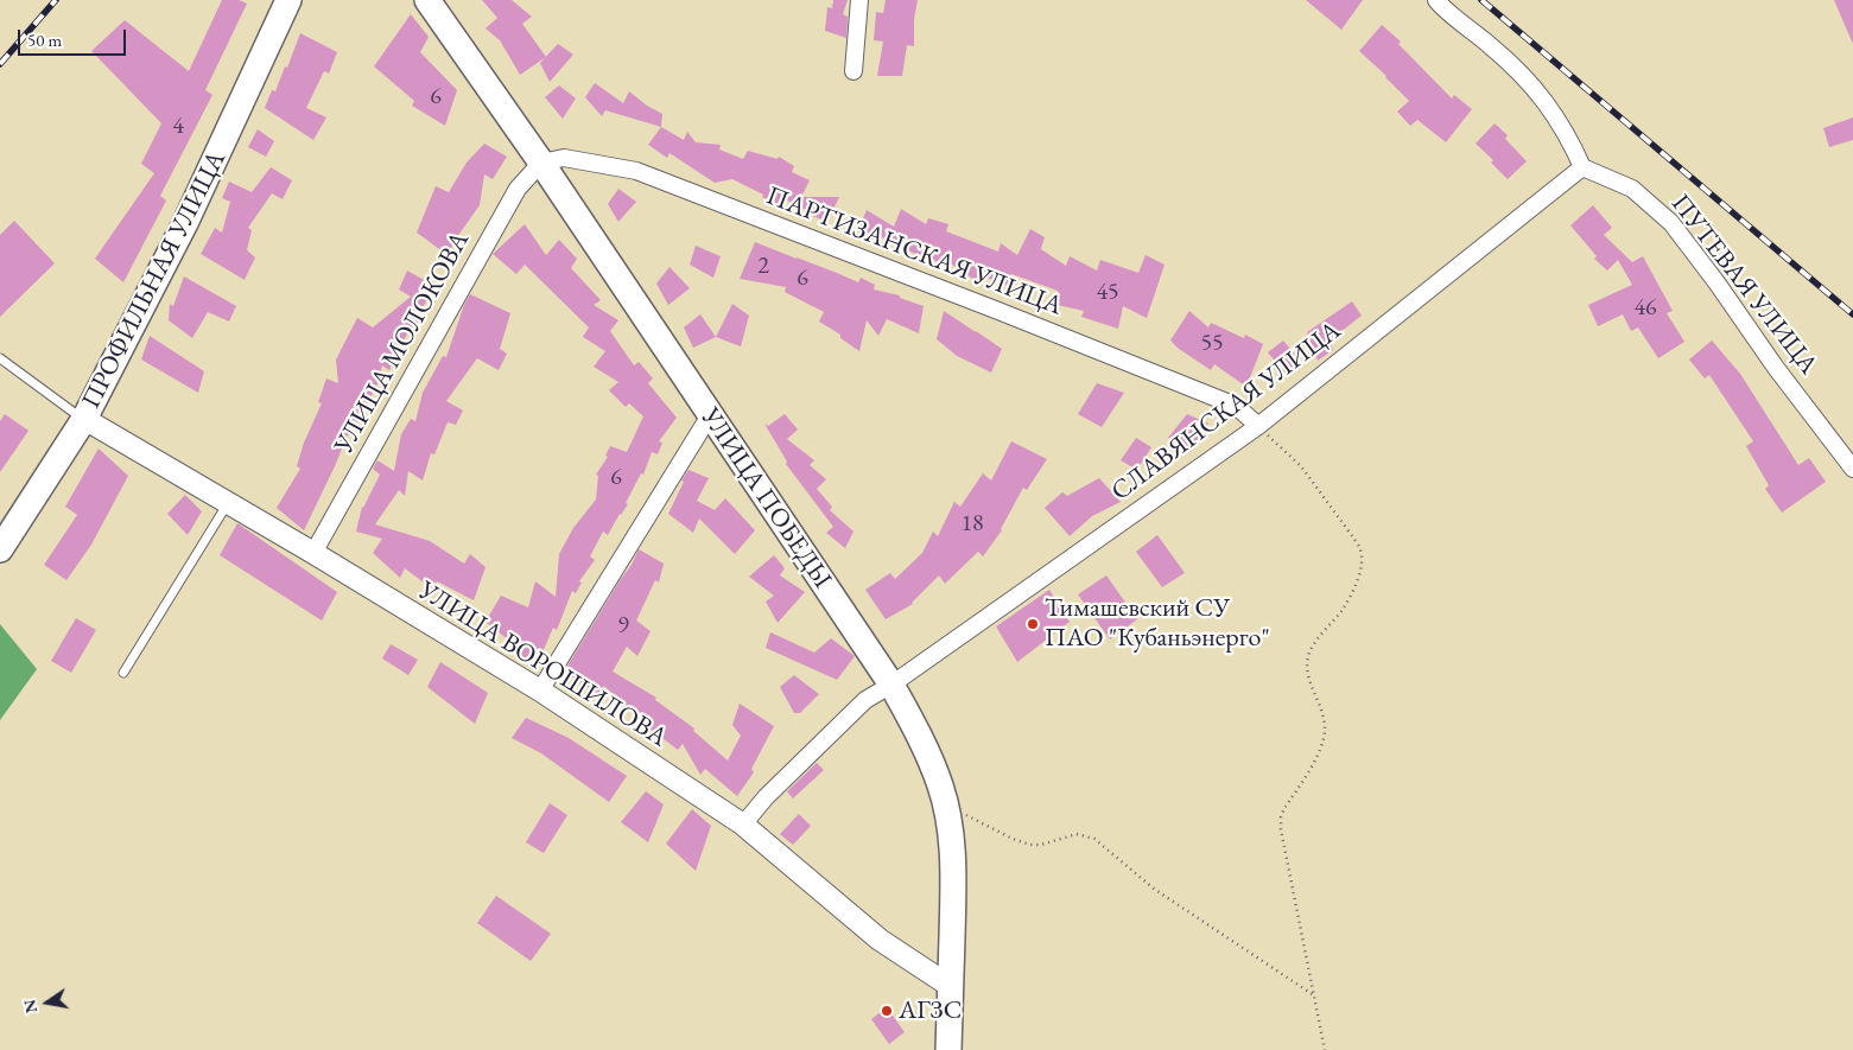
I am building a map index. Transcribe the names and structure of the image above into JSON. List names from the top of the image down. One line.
{"streets":{"main road":["ПРОФИЛЬНАЯ УЛИЦА","УЛИЦА ПОБЕДЫ"],"street":["ПАРТИЗАНСКАЯ УЛИЦА","ПУТЕВАЯ УЛИЦА","УЛИЦА МОЛОКОВА","СЛАВЯНСКАЯ УЛИЦА","УЛИЦА ВОРОШИЛОВА"]},"crossings":[["ПАРТИЗАНСКАЯ УЛИЦА","УЛИЦА МОЛОКОВА"],["ПАРТИЗАНСКАЯ УЛИЦА","СЛАВЯНСКАЯ УЛИЦА"],["ПАРТИЗАНСКАЯ УЛИЦА","УЛИЦА ПОБЕДЫ"],["ПРОФИЛЬНАЯ УЛИЦА","УЛИЦА ВОРОШИЛОВА"],["ПУТЕВАЯ УЛИЦА","СЛАВЯНСКАЯ УЛИЦА"],["УЛИЦА МОЛОКОВА","УЛИЦА ПОБЕДЫ"],["УЛИЦА МОЛОКОВА","УЛИЦА ВОРОШИЛОВА"],["СЛАВЯНСКАЯ УЛИЦА","УЛИЦА ПОБЕДЫ"],["СЛАВЯНСКАЯ УЛИЦА","УЛИЦА ВОРОШИЛОВА"],["УЛИЦА ПОБЕДЫ","УЛИЦА ВОРОШИЛОВА"]],"places":["Тимашевский СУ ПАО \"Кубаньэнерго\"","АГЗС"],"house_numbers":["6","4","2","6","45","46","55","6","18","9"],"scale_bar":"50 m","north":"left"}
